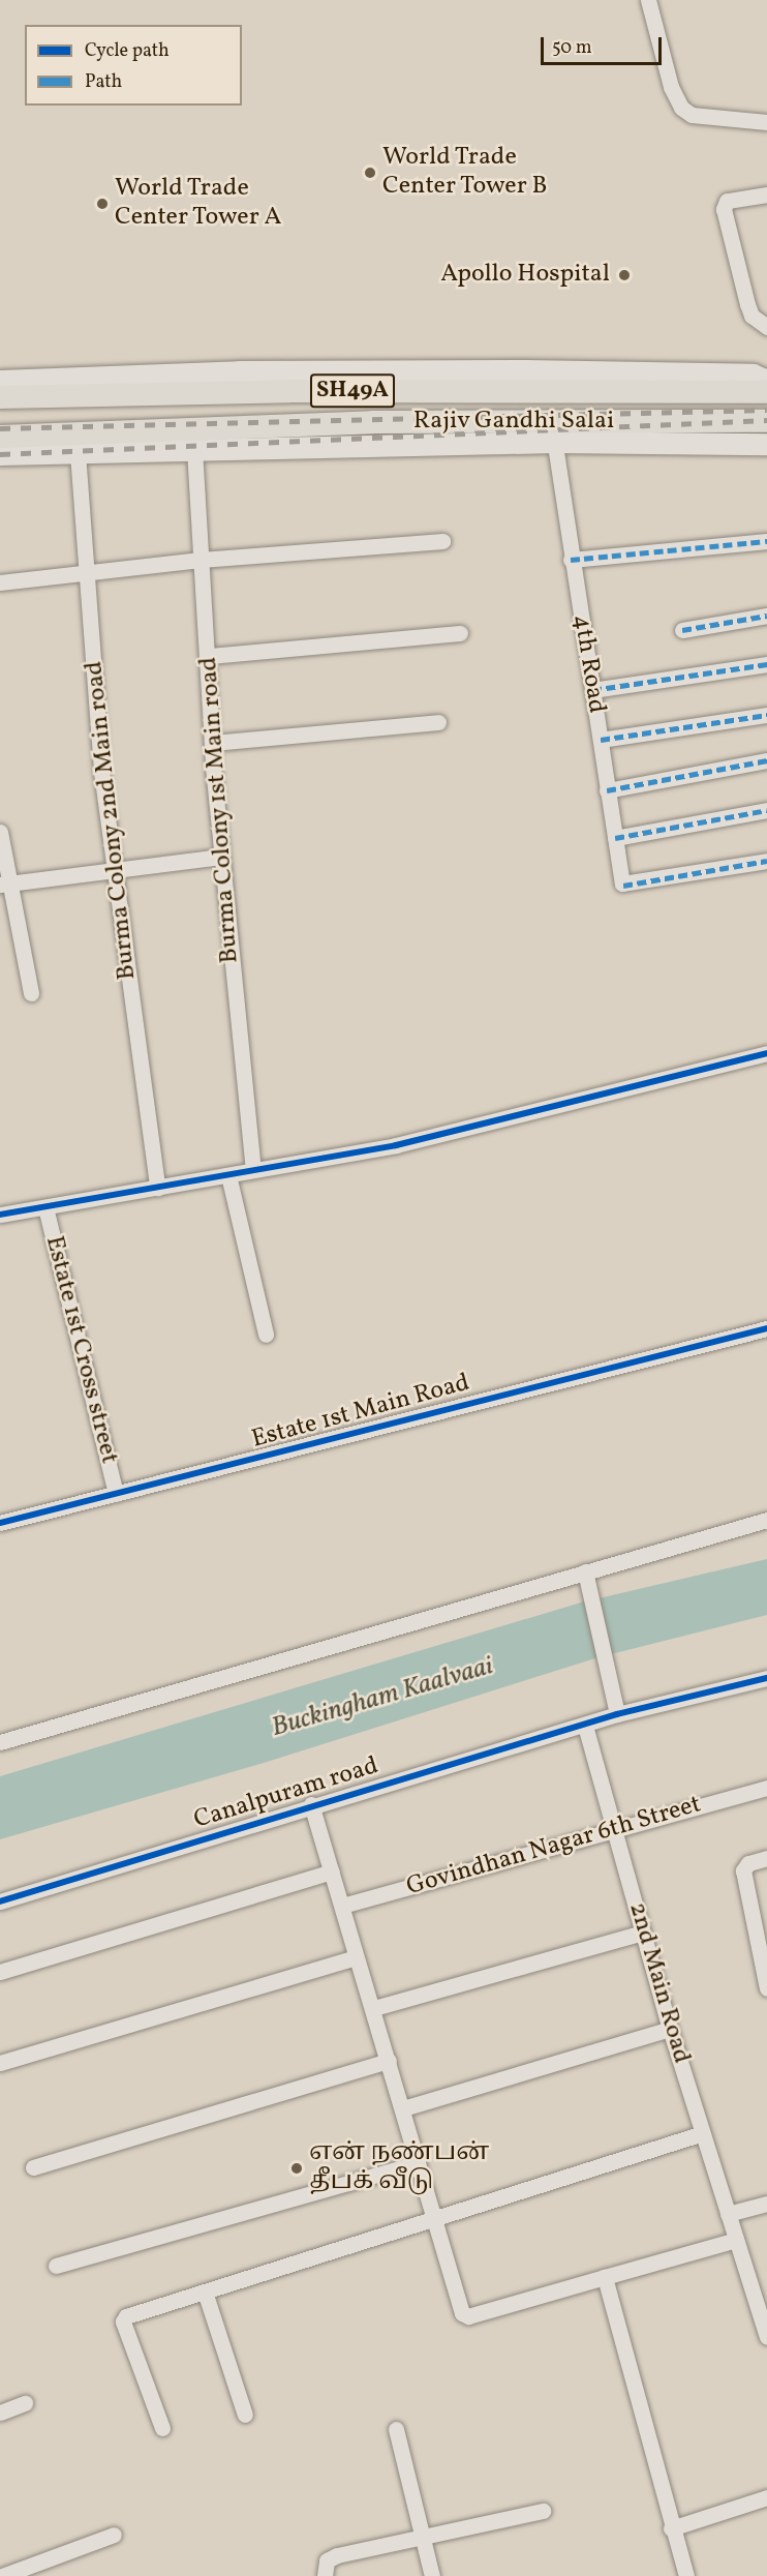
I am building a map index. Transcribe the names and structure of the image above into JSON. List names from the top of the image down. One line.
{"streets":{"main road":["SH49A","Rajiv Gandhi Salai"],"street":["4th Road","Burma Colony 1st Main road","Burma Colony 2nd Main road","Estate 1st Cross street","Estate 1st Main Road","Canalpuram road","Govindhan Nagar 6th Street","2nd Main Road"]},"crossings":[["Rajiv Gandhi Salai","4th Road"],["Estate 1st Cross street","Estate 1st Main Road"],["Canalpuram road","2nd Main Road"],["Govindhan Nagar 6th Street","2nd Main Road"]],"water":["Buckingham Kaalvaai"],"places":["World Trade Center Tower B","World Trade Center Tower A","Apollo Hospital","என் நண்பன் தீபக் வீடு"],"legend":["Cycle path","Path"],"scale_bar":"50 m"}
